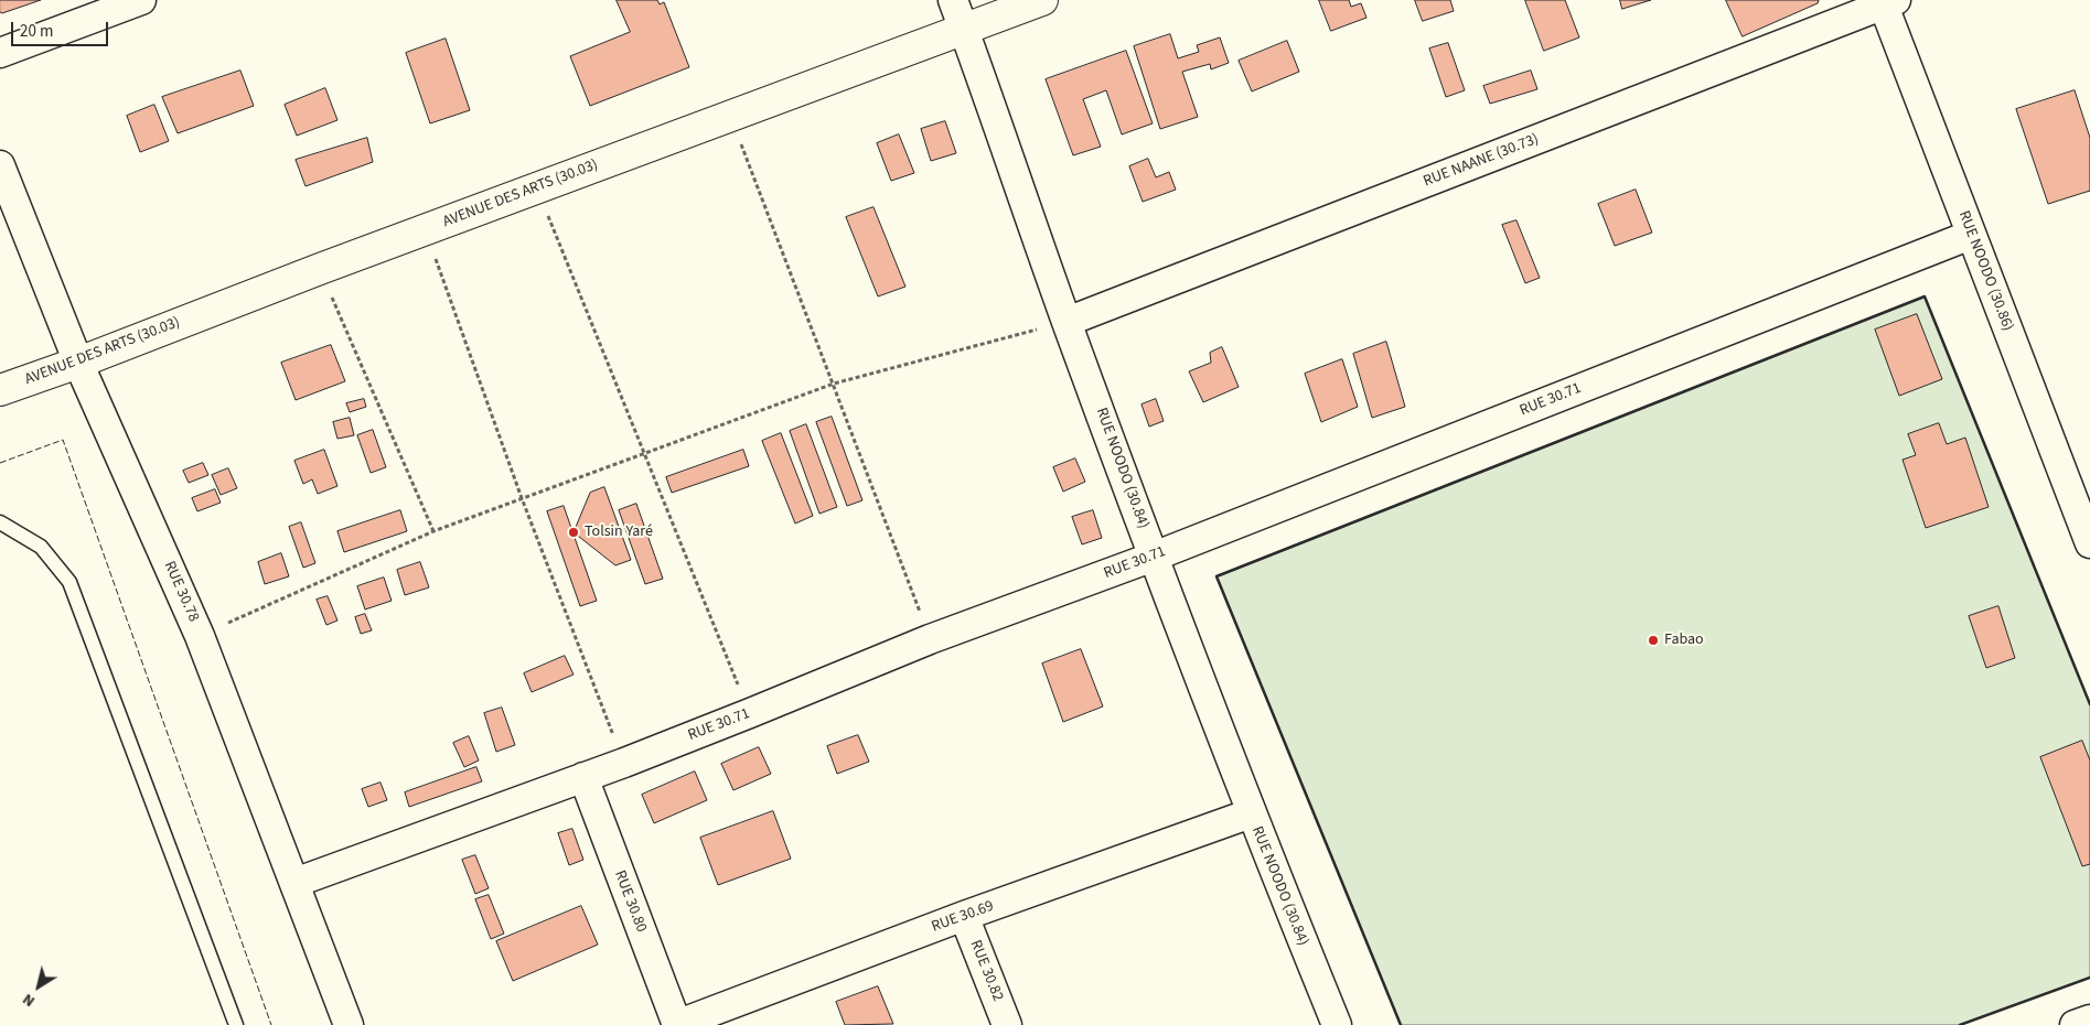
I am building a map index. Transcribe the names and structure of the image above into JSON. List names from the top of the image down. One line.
{"streets":{"street":["RUE NAANE (30.73)","AVENUE DES ARTS (30.03)","RUE NOODO (30.86)","RUE 30.71","RUE NOODO (30.84)","RUE 30.78","RUE 30.80","RUE 30.69","RUE 30.82"]},"crossings":[["RUE NAANE (30.73)","RUE NOODO (30.86)"],["RUE NAANE (30.73)","RUE NOODO (30.84)"],["AVENUE DES ARTS (30.03)","RUE NOODO (30.84)"],["AVENUE DES ARTS (30.03)","RUE 30.78"],["RUE NOODO (30.86)","RUE 30.71"],["RUE 30.71","RUE NOODO (30.84)"],["RUE 30.71","RUE 30.78"],["RUE 30.71","RUE 30.80"],["RUE NOODO (30.84)","RUE 30.69"],["RUE 30.80","RUE 30.69"],["RUE 30.69","RUE 30.82"]],"places":["Tolsin Yaré","Fabao"],"scale_bar":"20 m","north":"bottom left"}
